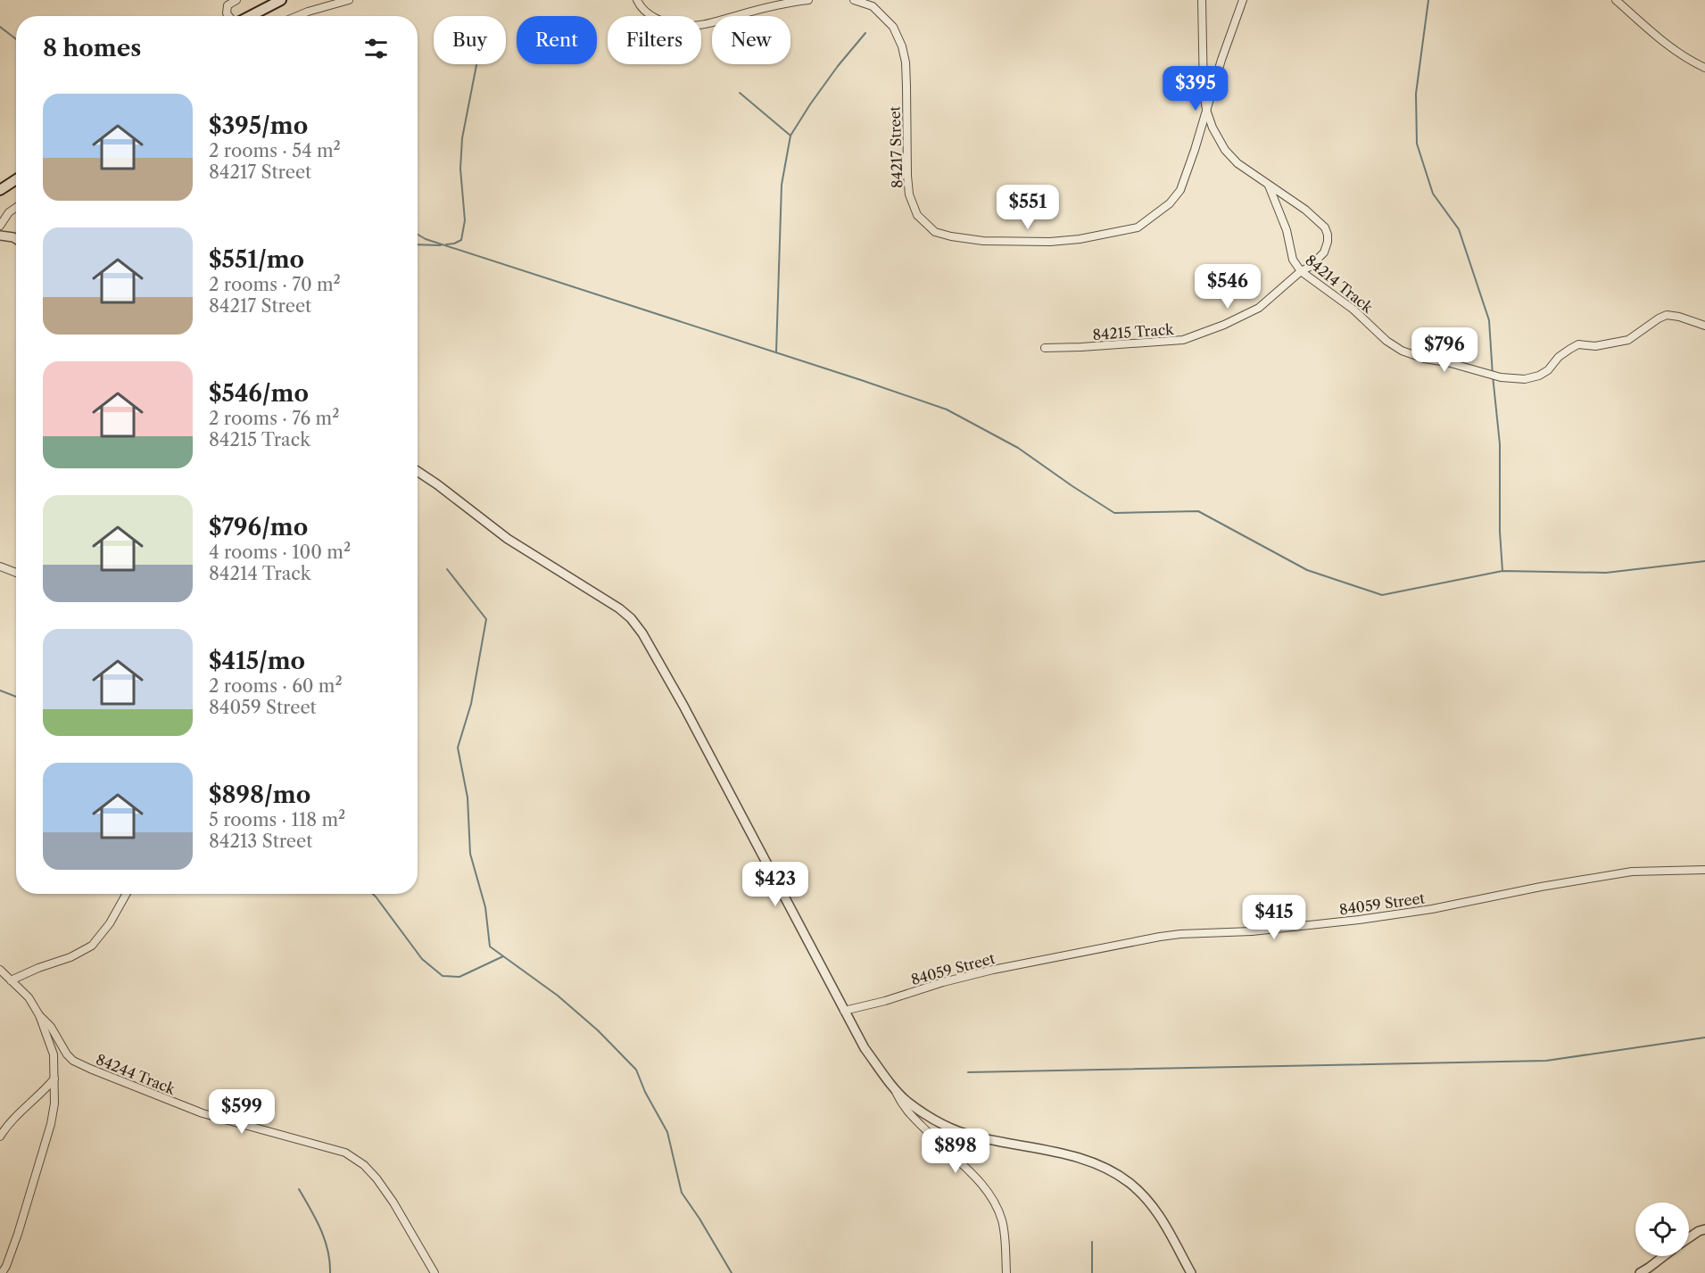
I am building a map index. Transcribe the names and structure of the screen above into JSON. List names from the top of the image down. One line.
{"streets":{"street":["84217 Street","84214 Track","84215 Track","84059 Street","84244 Track"]},"crossings":[["84214 Track","84215 Track"]],"page":{"chip":["Buy","Rent","Filters","New"],"heading":"8 homes","price":["$395","$551","$546","$796","$423","$415","$599","$898"],"list":[{"name":"$395/mo","note":"2 rooms · 54 m² · 84217 Street"},{"name":"$551/mo","note":"2 rooms · 70 m² · 84217 Street"},{"name":"$546/mo","note":"2 rooms · 76 m² · 84215 Track"},{"name":"$796/mo","note":"4 rooms · 100 m² · 84214 Track"},{"name":"$415/mo","note":"2 rooms · 60 m² · 84059 Street"},{"name":"$898/mo","note":"5 rooms · 118 m² · 84213 Street"}]}}
